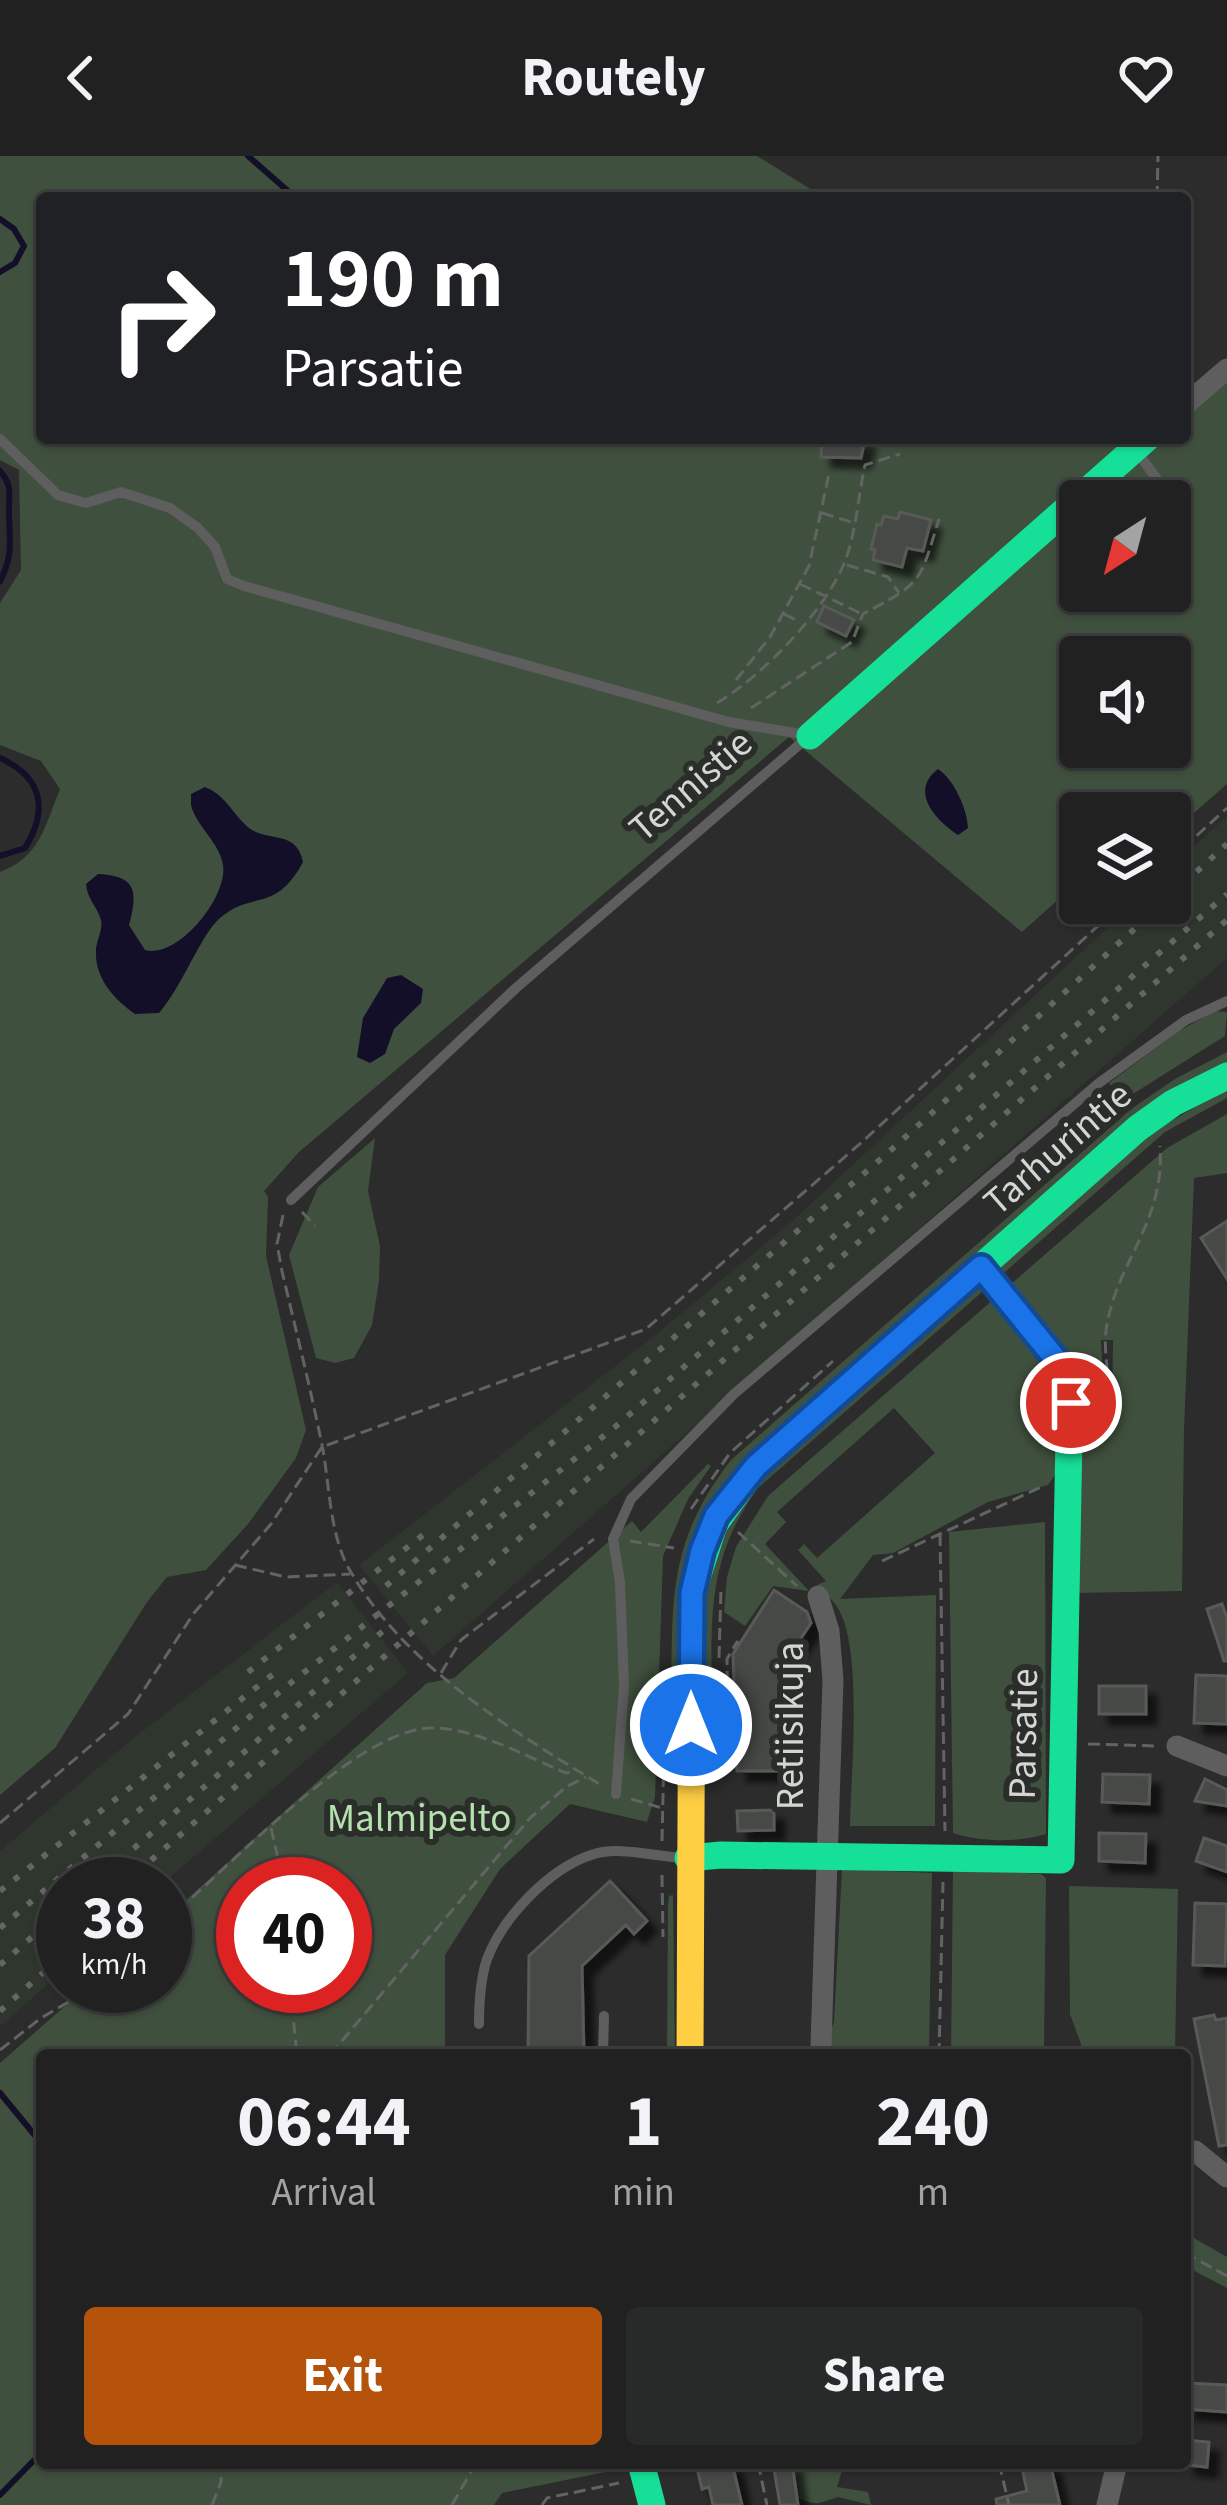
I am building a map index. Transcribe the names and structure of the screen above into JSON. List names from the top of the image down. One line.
{"streets":{"street":["Tennistie","Tarhurintie","Retiisikuja","Parsatie"]},"crossings":[["Tarhurintie","Parsatie"],["Retiisikuja","Parsatie"]],"parks":["Malmipelto"],"north":"bottom left","page":{"header":"Routely","turn":["190 m","Parsatie"],"speed":"38 km/h","limit":"40","eta":["06:44","Arrival","1","min","240","m"],"buttons":["Exit","Share"]}}
